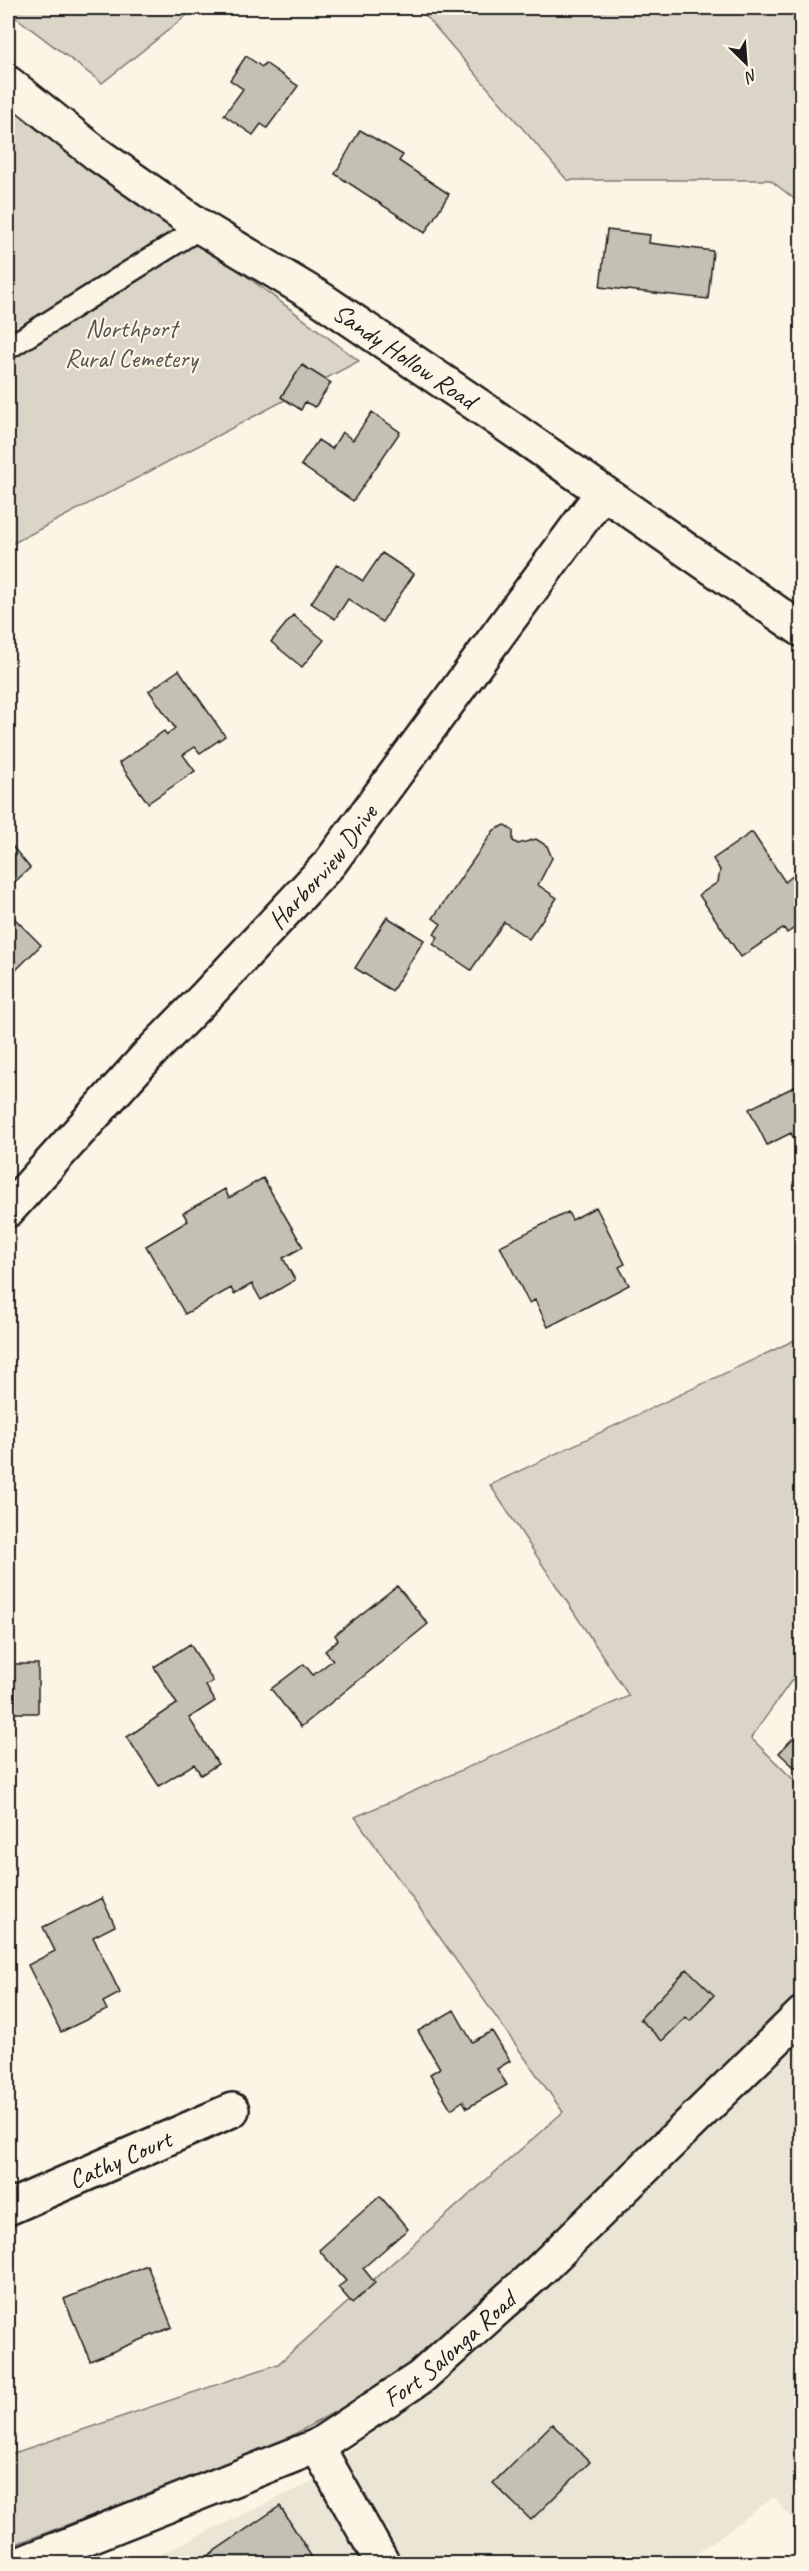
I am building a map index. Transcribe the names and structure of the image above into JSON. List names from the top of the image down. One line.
{"streets":{"street":["Sandy Hollow Road","Harborview Drive","Cathy Court","Fort Salonga Road"]},"crossings":[["Sandy Hollow Road","Harborview Drive"]],"parks":["Northport Rural Cemetery"],"north":"bottom right"}
